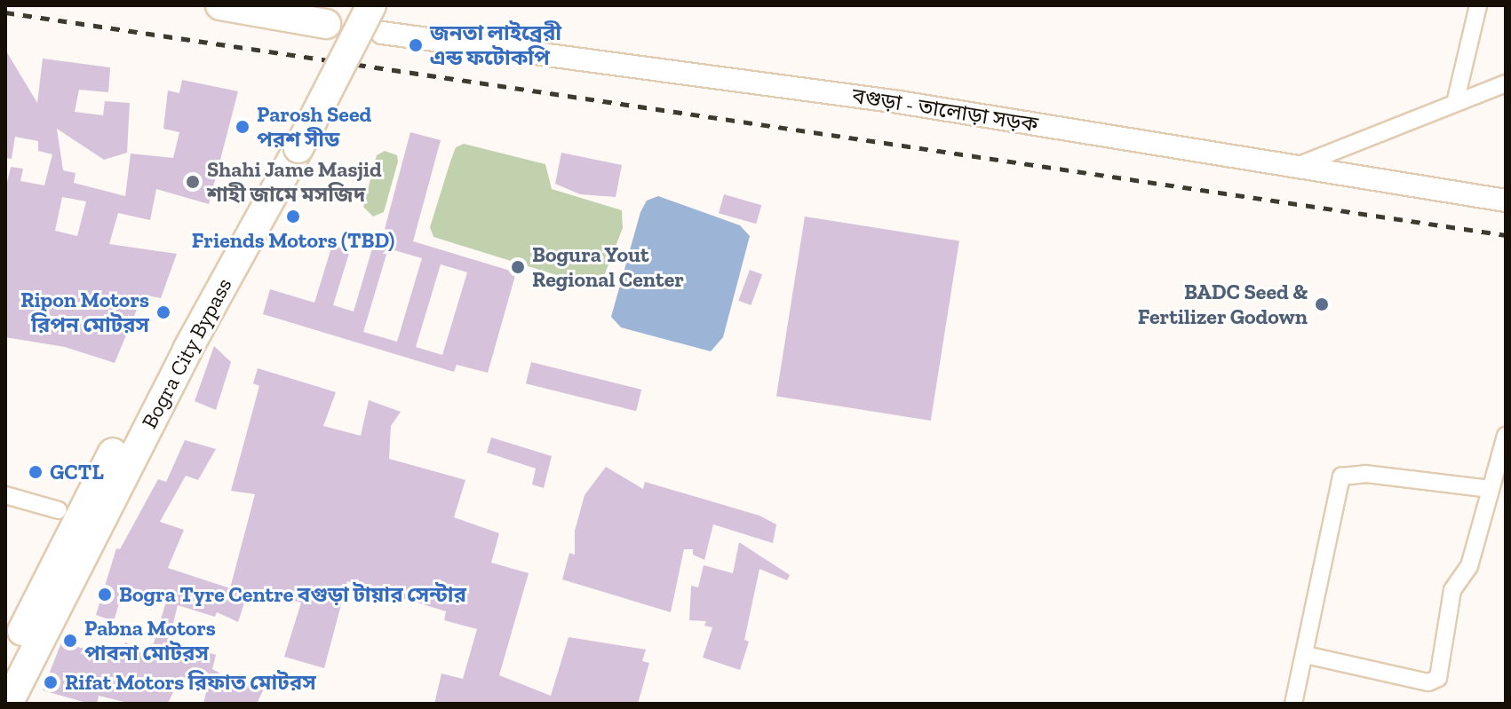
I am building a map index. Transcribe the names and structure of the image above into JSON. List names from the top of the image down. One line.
{"streets":{"highway":["Bogra City Bypass"],"street":["বগুড়া - তালোড়া সড়ক"]},"places":["জনতা লাইব্রেরী এন্ড ফটোকপি","Parosh Seed পরশ সীড","Shahi Jame Masjid শাহী জামে মসজিদ","Friends Motors (TBD)","Bogura Yout Regional Center","BADC Seed & Fertilizer Godown","Ripon Motors রিপন মোটরস","GCTL","Bogra Tyre Centre বগুড়া টায়ার সেন্টার","Pabna Motors পাবনা মোটরস","Rifat Motors রিফাত মোটরস"]}
